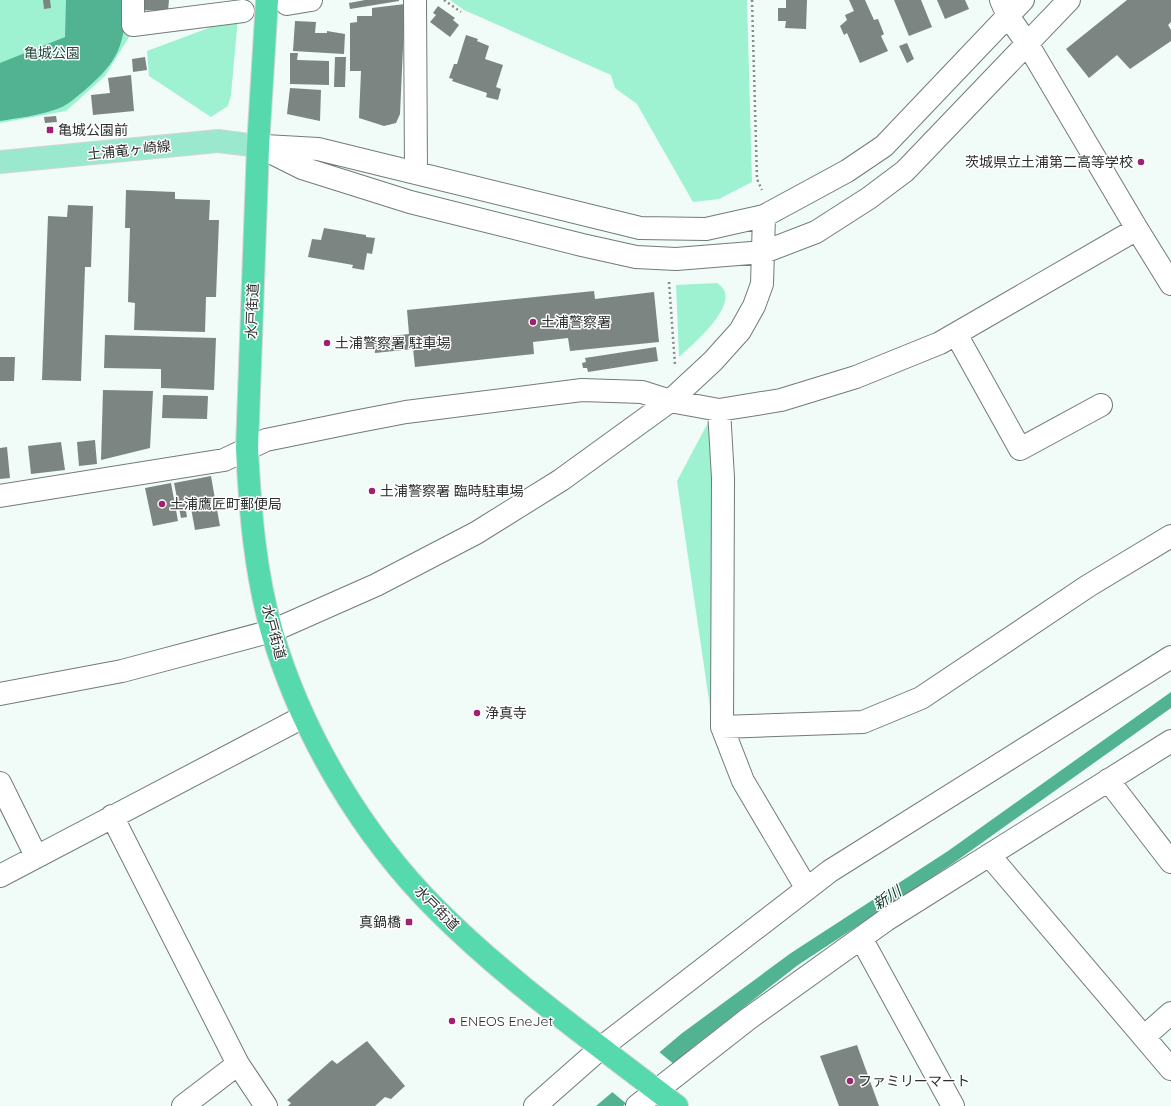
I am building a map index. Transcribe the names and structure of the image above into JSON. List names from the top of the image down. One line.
{"streets":{"highway":["水戸街道"],"main road":["土浦竜ヶ崎線"]},"crossings":[["土浦竜ヶ崎線","水戸街道"]],"water":["新川"],"parks":["亀城公園"],"places":{"transit":["亀城公園前","真鍋橋"],"other":["茨城県立土浦第二高等学校","土浦警察署","土浦警察署 駐車場","土浦警察署 臨時駐車場","土浦鷹匠町郵便局","浄真寺","ENEOS EneJet","ファミリーマート"]}}
